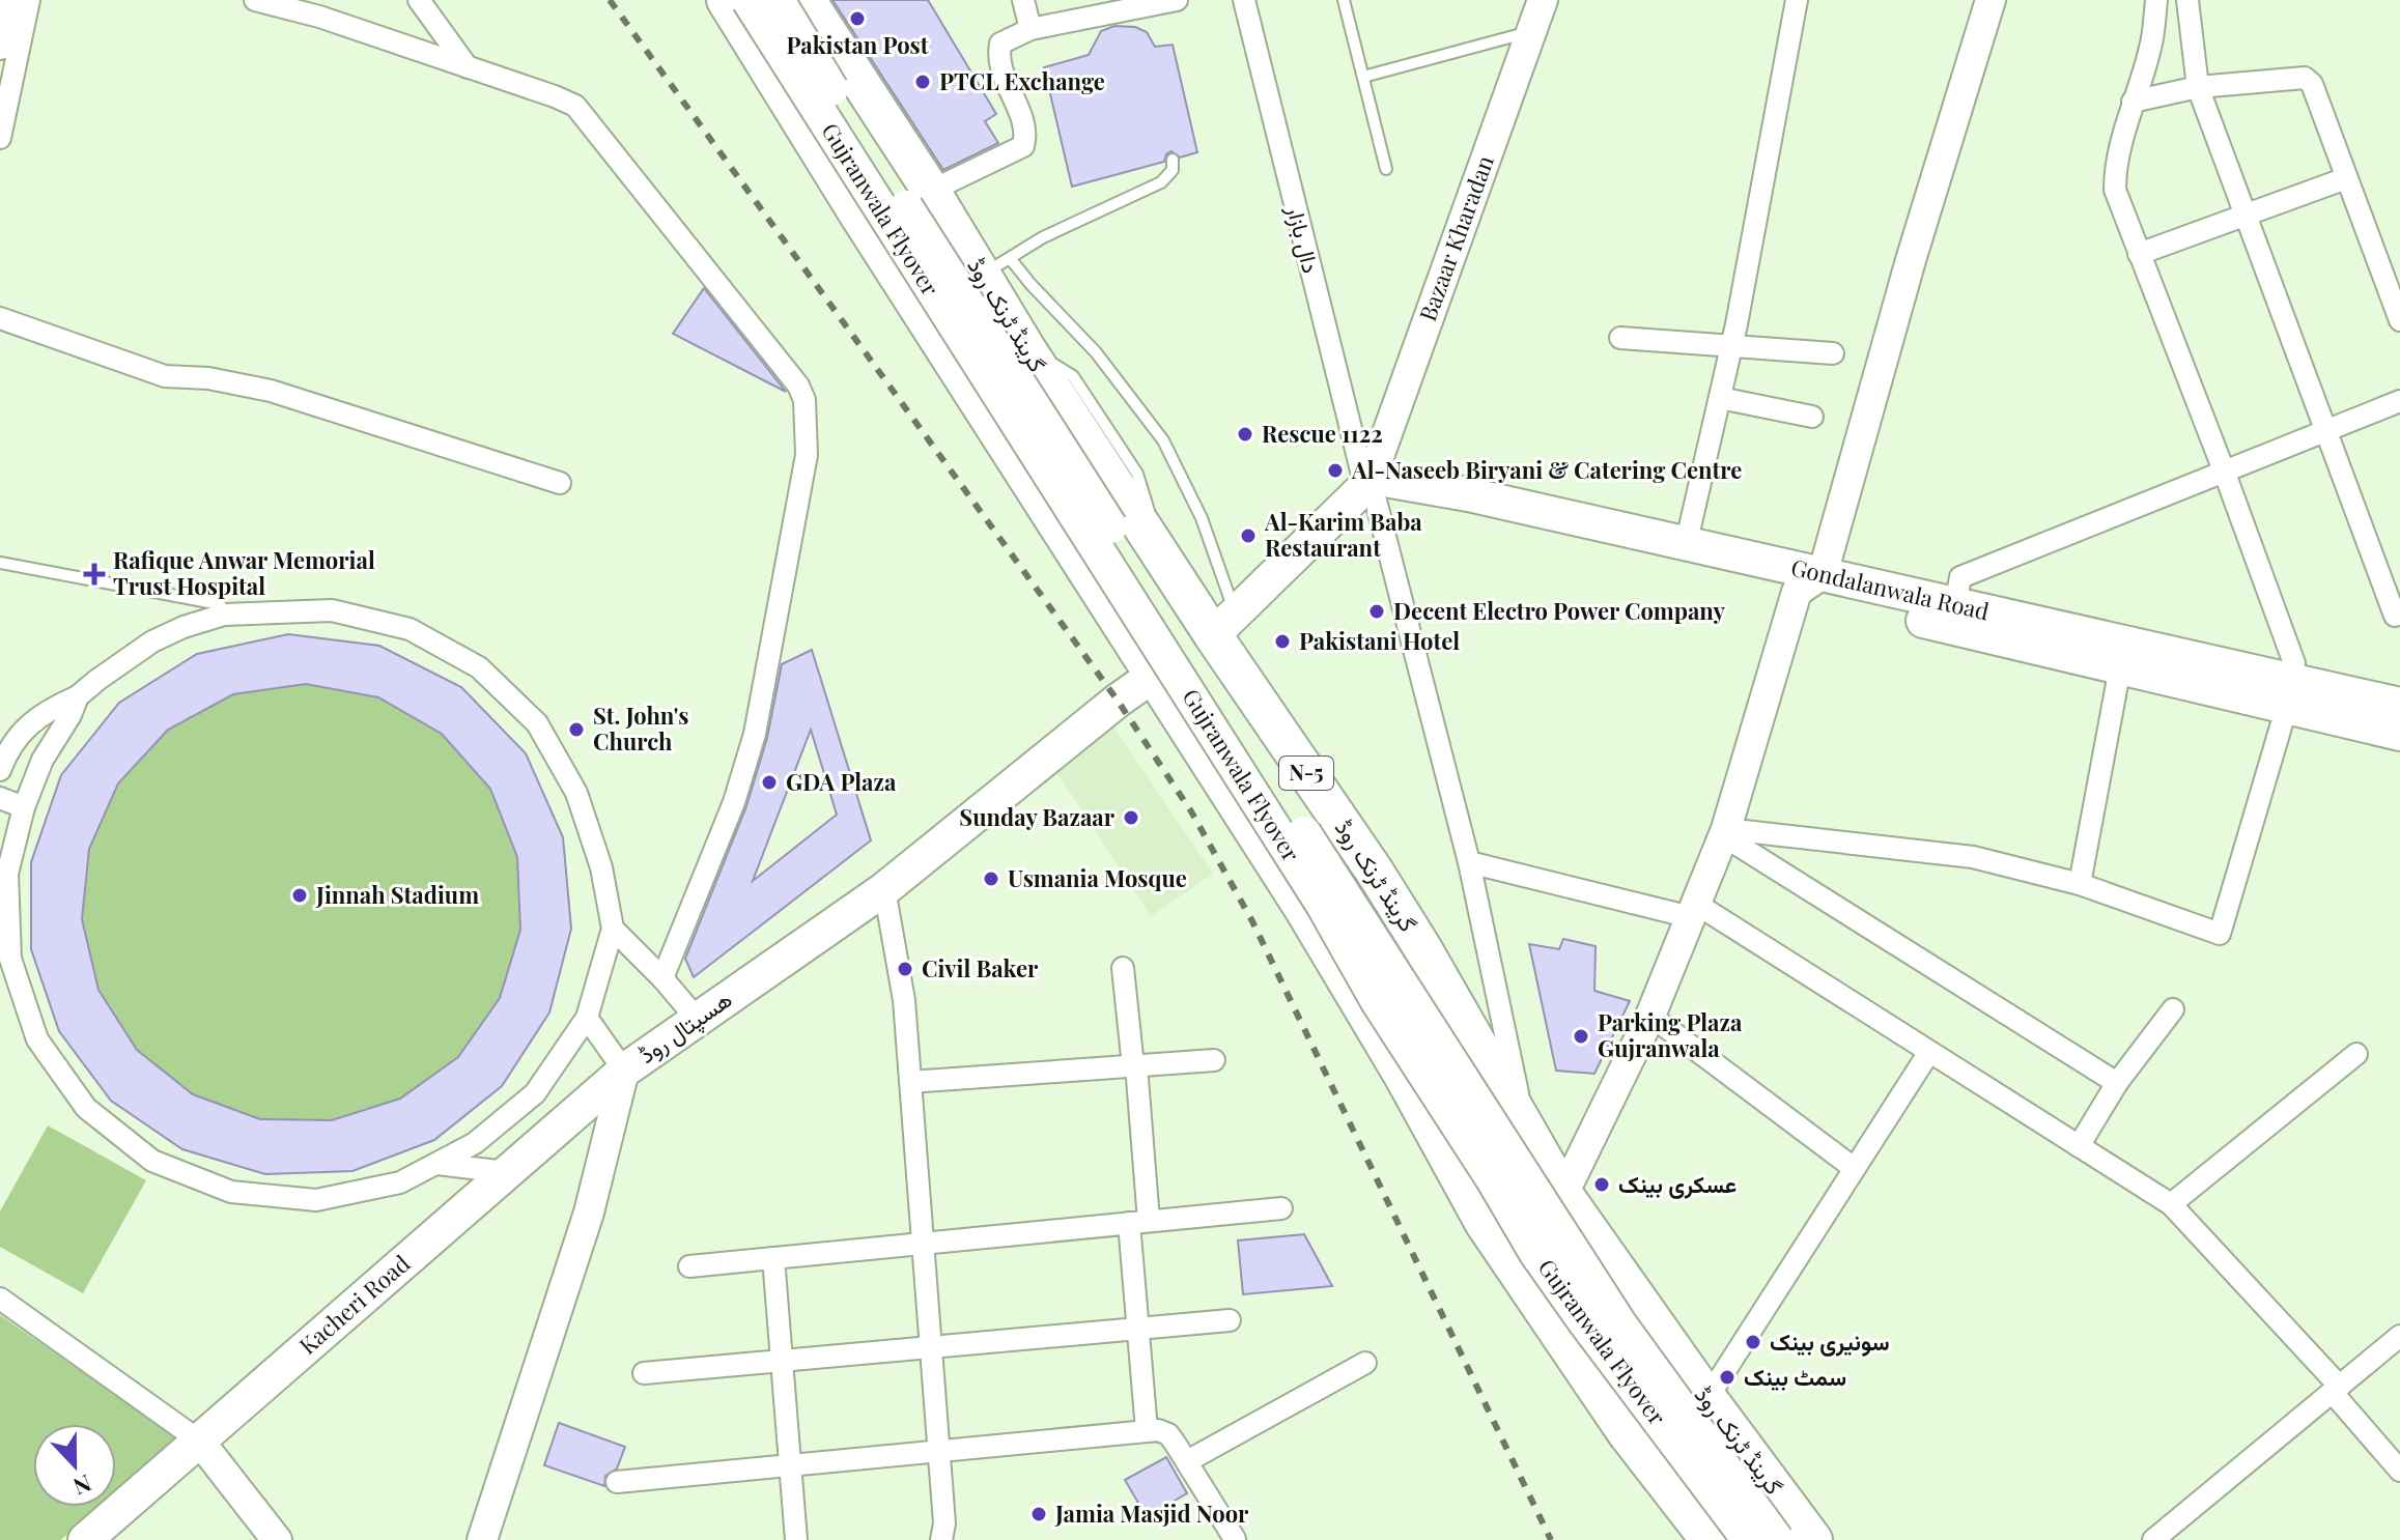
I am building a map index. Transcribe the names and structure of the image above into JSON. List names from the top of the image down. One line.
{"streets":{"highway":["گرینڈ ٹرنک روڈ","N-5"],"main road":["Gujranwala Flyover","Gondalanwala Road","ھسپتال روڈ","Kacheri Road"],"street":["Bazaar Kharadan","دال بازار"]},"crossings":[["Bazaar Kharadan","دال بازار"],["Bazaar Kharadan","Gondalanwala Road"],["دال بازار","گرینڈ ٹرنک روڈ"],["دال بازار","Gondalanwala Road"],["ھسپتال روڈ","Kacheri Road"]],"places":{"other":["Pakistan Post","PTCL Exchange","Rescue 1122","Al-Naseeb Biryani & Catering Centre","Al-Karim Baba Restaurant","Decent Electro Power Company","Pakistani Hotel","St. John's Church","GDA Plaza","Sunday Bazaar","Usmania Mosque","Jinnah Stadium","Civil Baker","Parking Plaza Gujranwala","عسکری بینک","سونیری بینک","سمٹ بینک","Jamia Masjid Noor"],"health":["Rafique Anwar Memorial Trust Hospital"]},"north":"bottom"}
